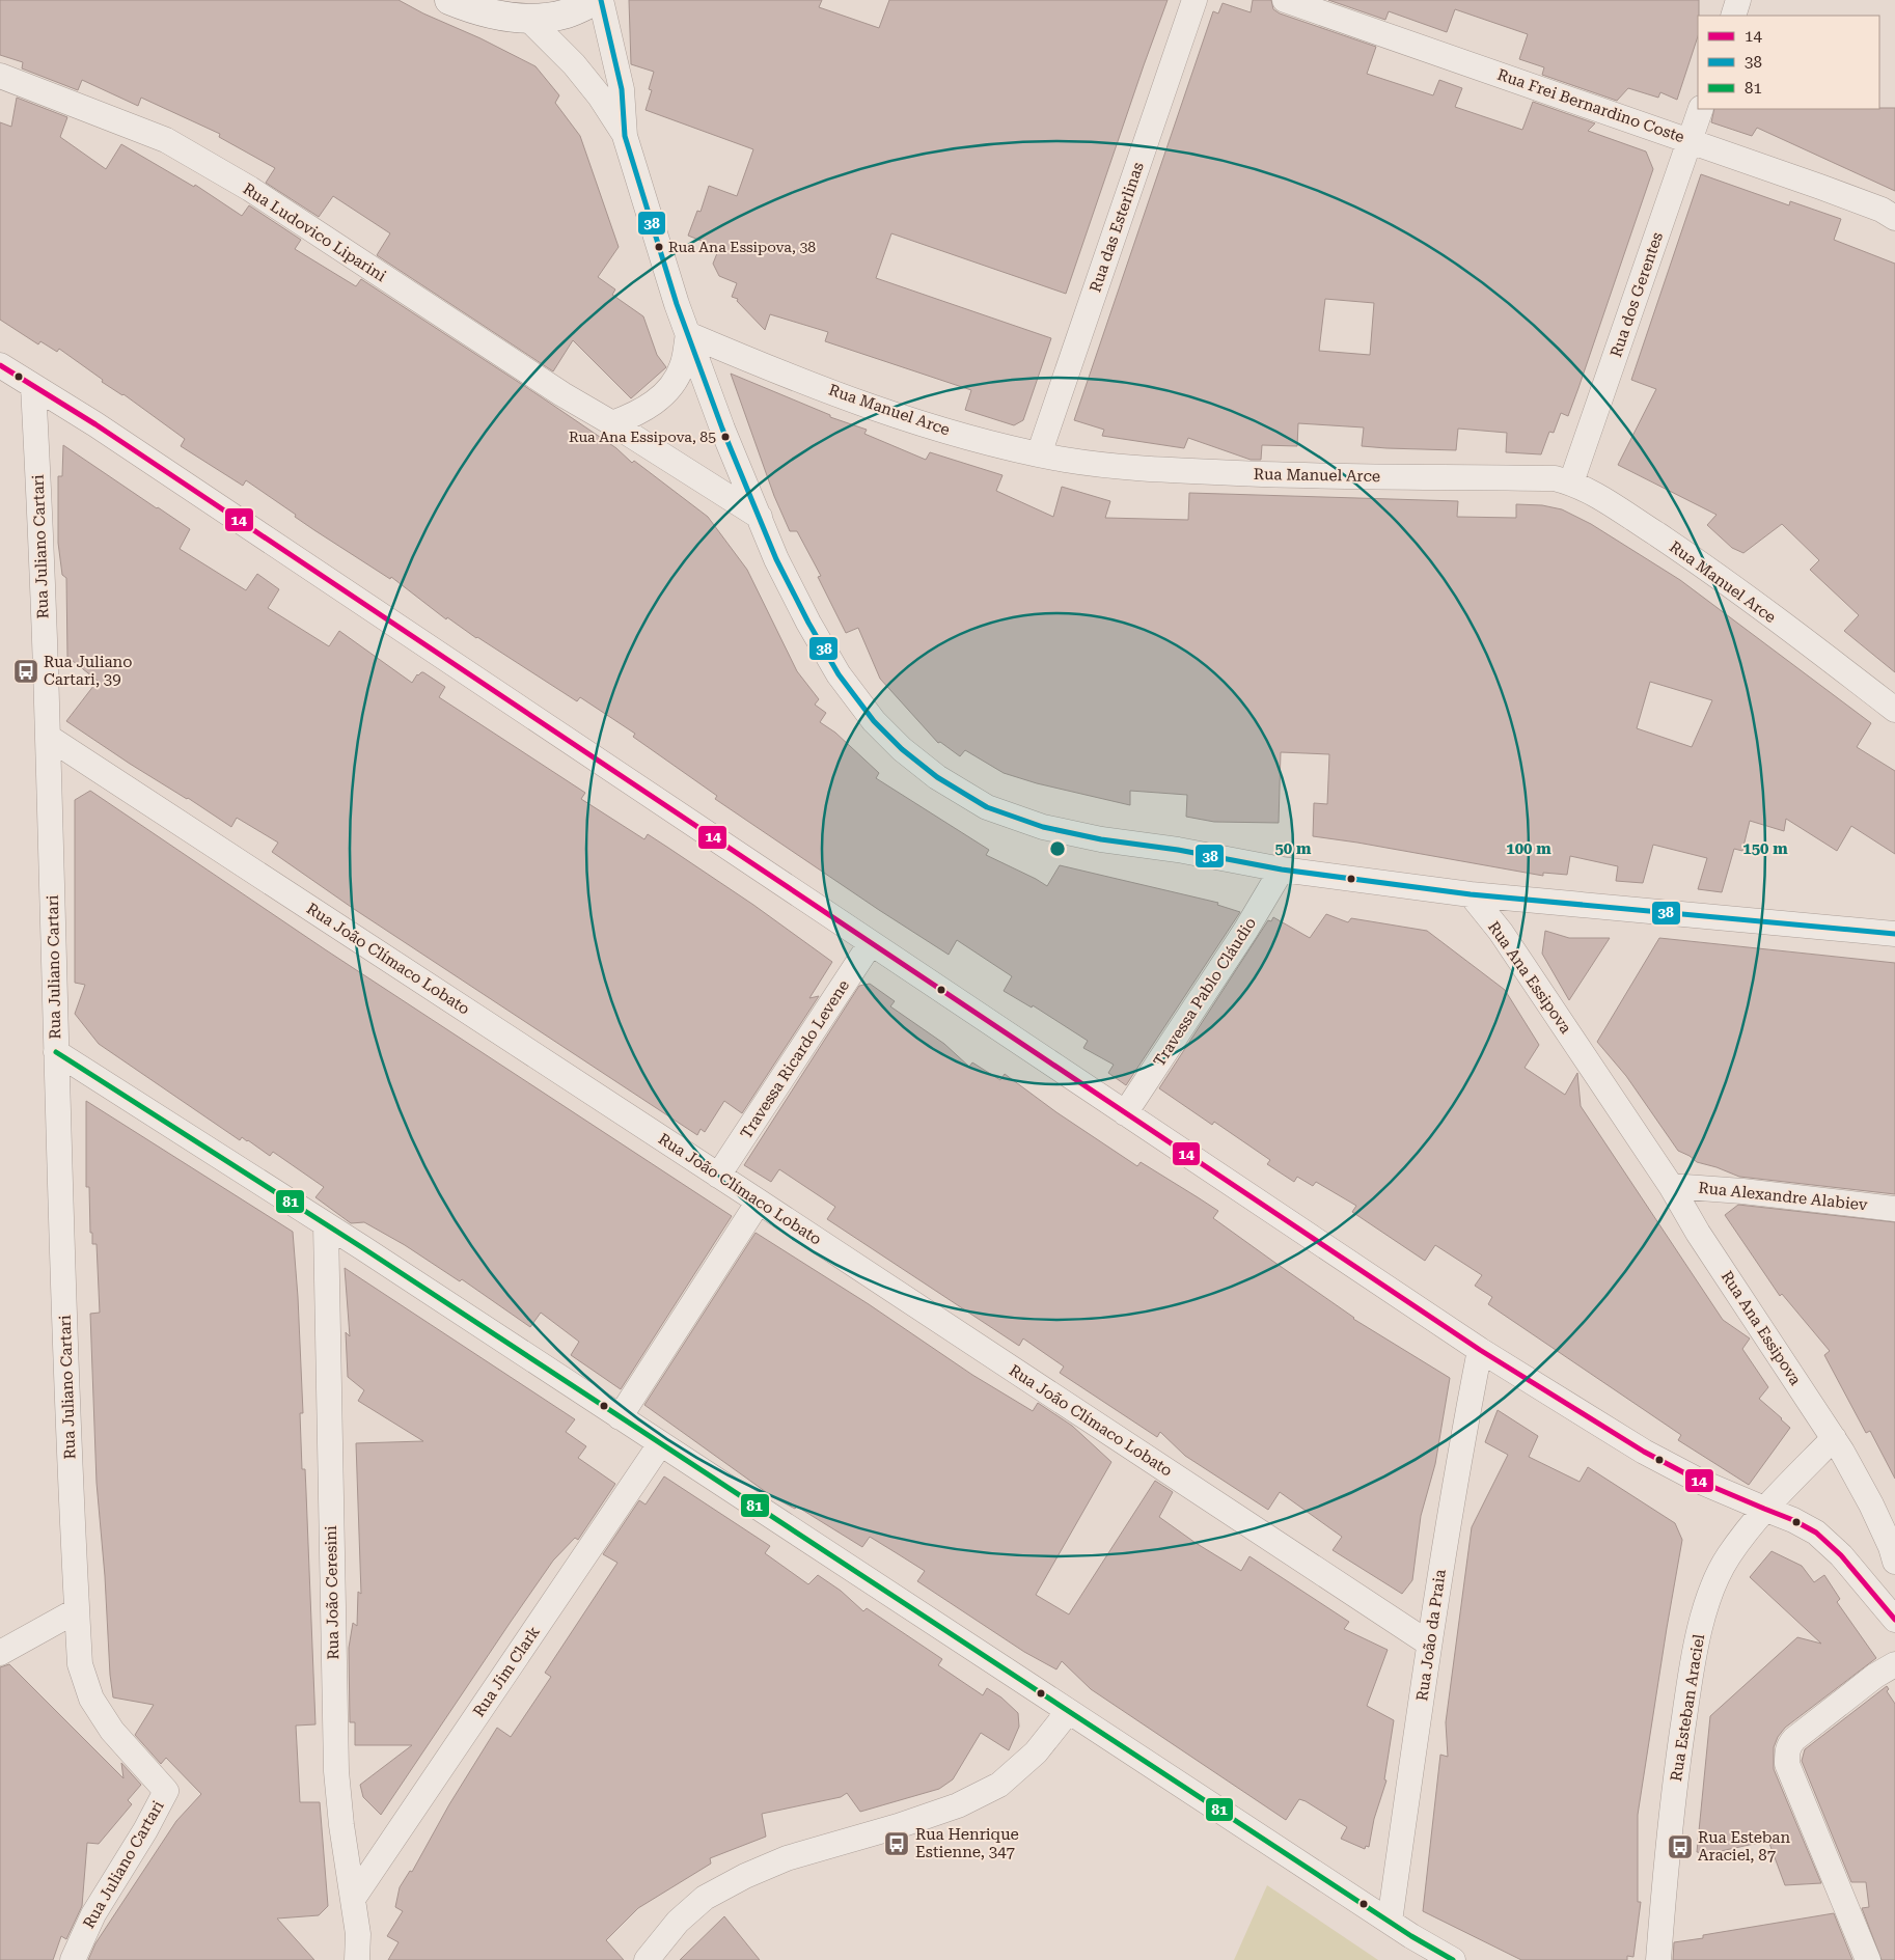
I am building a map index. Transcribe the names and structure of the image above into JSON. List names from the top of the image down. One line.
{"streets":{"street":["Rua Frei Bernardino Coste","Rua das Esterlinas","Rua Ludovico Liparini","Rua dos Gerentes","Rua Manuel Arce","Rua Juliano Cartari","Rua João Clímaco Lobato","Rua Ana Essipova","Travessa Pablo Cláudio","Travessa Ricardo Levene","Rua Alexandre Alabiev","Rua João Ceresini","Rua João da Praia","Rua Jim Clark","Rua Esteban Araciel"]},"crossings":[["Rua Frei Bernardino Coste","Rua dos Gerentes"],["Rua das Esterlinas","Rua Manuel Arce"],["Rua dos Gerentes","Rua Manuel Arce"],["Rua Juliano Cartari","Rua João Clímaco Lobato"],["Rua João Clímaco Lobato","Travessa Ricardo Levene"],["Rua João Clímaco Lobato","Rua João da Praia"],["Rua Ana Essipova","Rua Alexandre Alabiev"],["Rua Ana Essipova","Rua Esteban Araciel"],["Rua João Ceresini","Rua Jim Clark"]],"places":{"other":["Rua Ana Essipova, 38","Rua Ana Essipova, 85"],"bus stop":["Rua Juliano Cartari, 39","Rua Henrique Estienne, 347","Rua Esteban Araciel, 87"]},"lines":["transit line 38","transit line 14","transit line 81"],"legend":["14","38","81"],"rings":["50 m","100 m","150 m"]}
